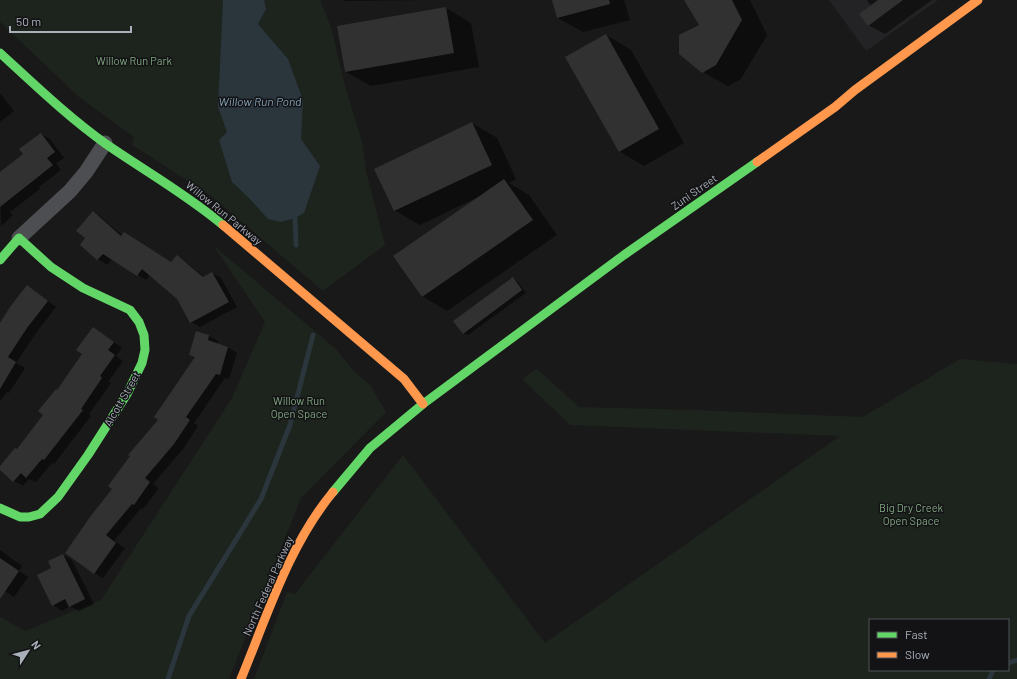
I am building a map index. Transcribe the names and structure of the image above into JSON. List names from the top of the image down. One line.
{"streets":{"main road":["Zuni Street","Willow Run Parkway","Alcott Street","North Federal Parkway"]},"crossings":[["Zuni Street","Willow Run Parkway"],["Zuni Street","North Federal Parkway"],["Willow Run Parkway","North Federal Parkway"]],"water":["Willow Run Pond"],"parks":["Willow Run Park","Willow Run Open Space","Big Dry Creek Open Space"],"legend":["Fast","Slow"],"scale_bar":"50 m","north":"top right"}
